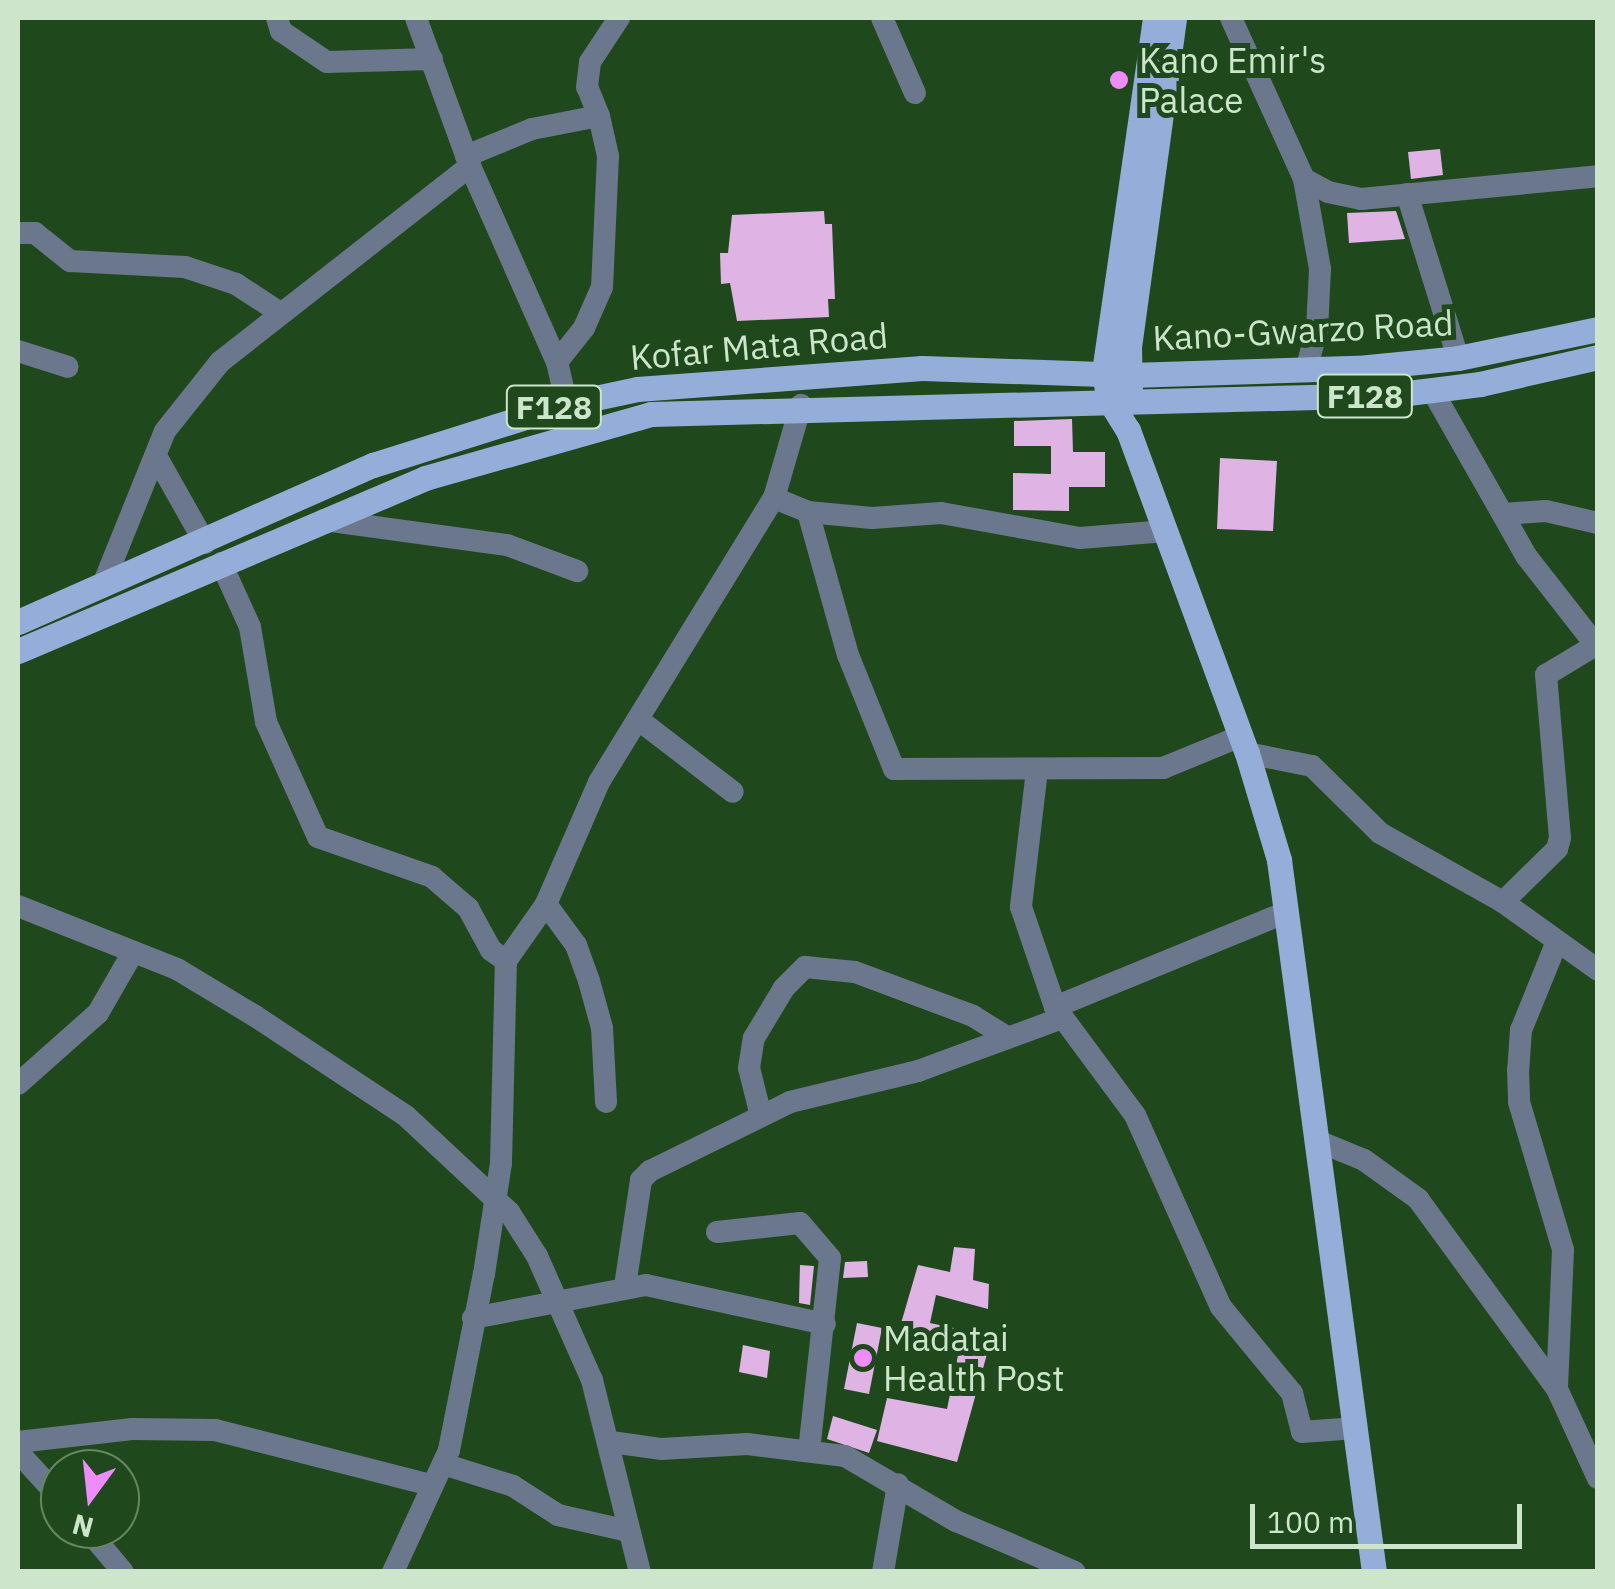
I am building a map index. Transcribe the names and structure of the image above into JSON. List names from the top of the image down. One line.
{"streets":{"main road":["Kano-Gwarzo Road","Kofar Mata Road","F128"]},"crossings":[["Kano-Gwarzo Road","Kofar Mata Road"]],"places":["Kano Emir's Palace","Madatai Health Post"],"scale_bar":"100 m","north":"bottom"}
